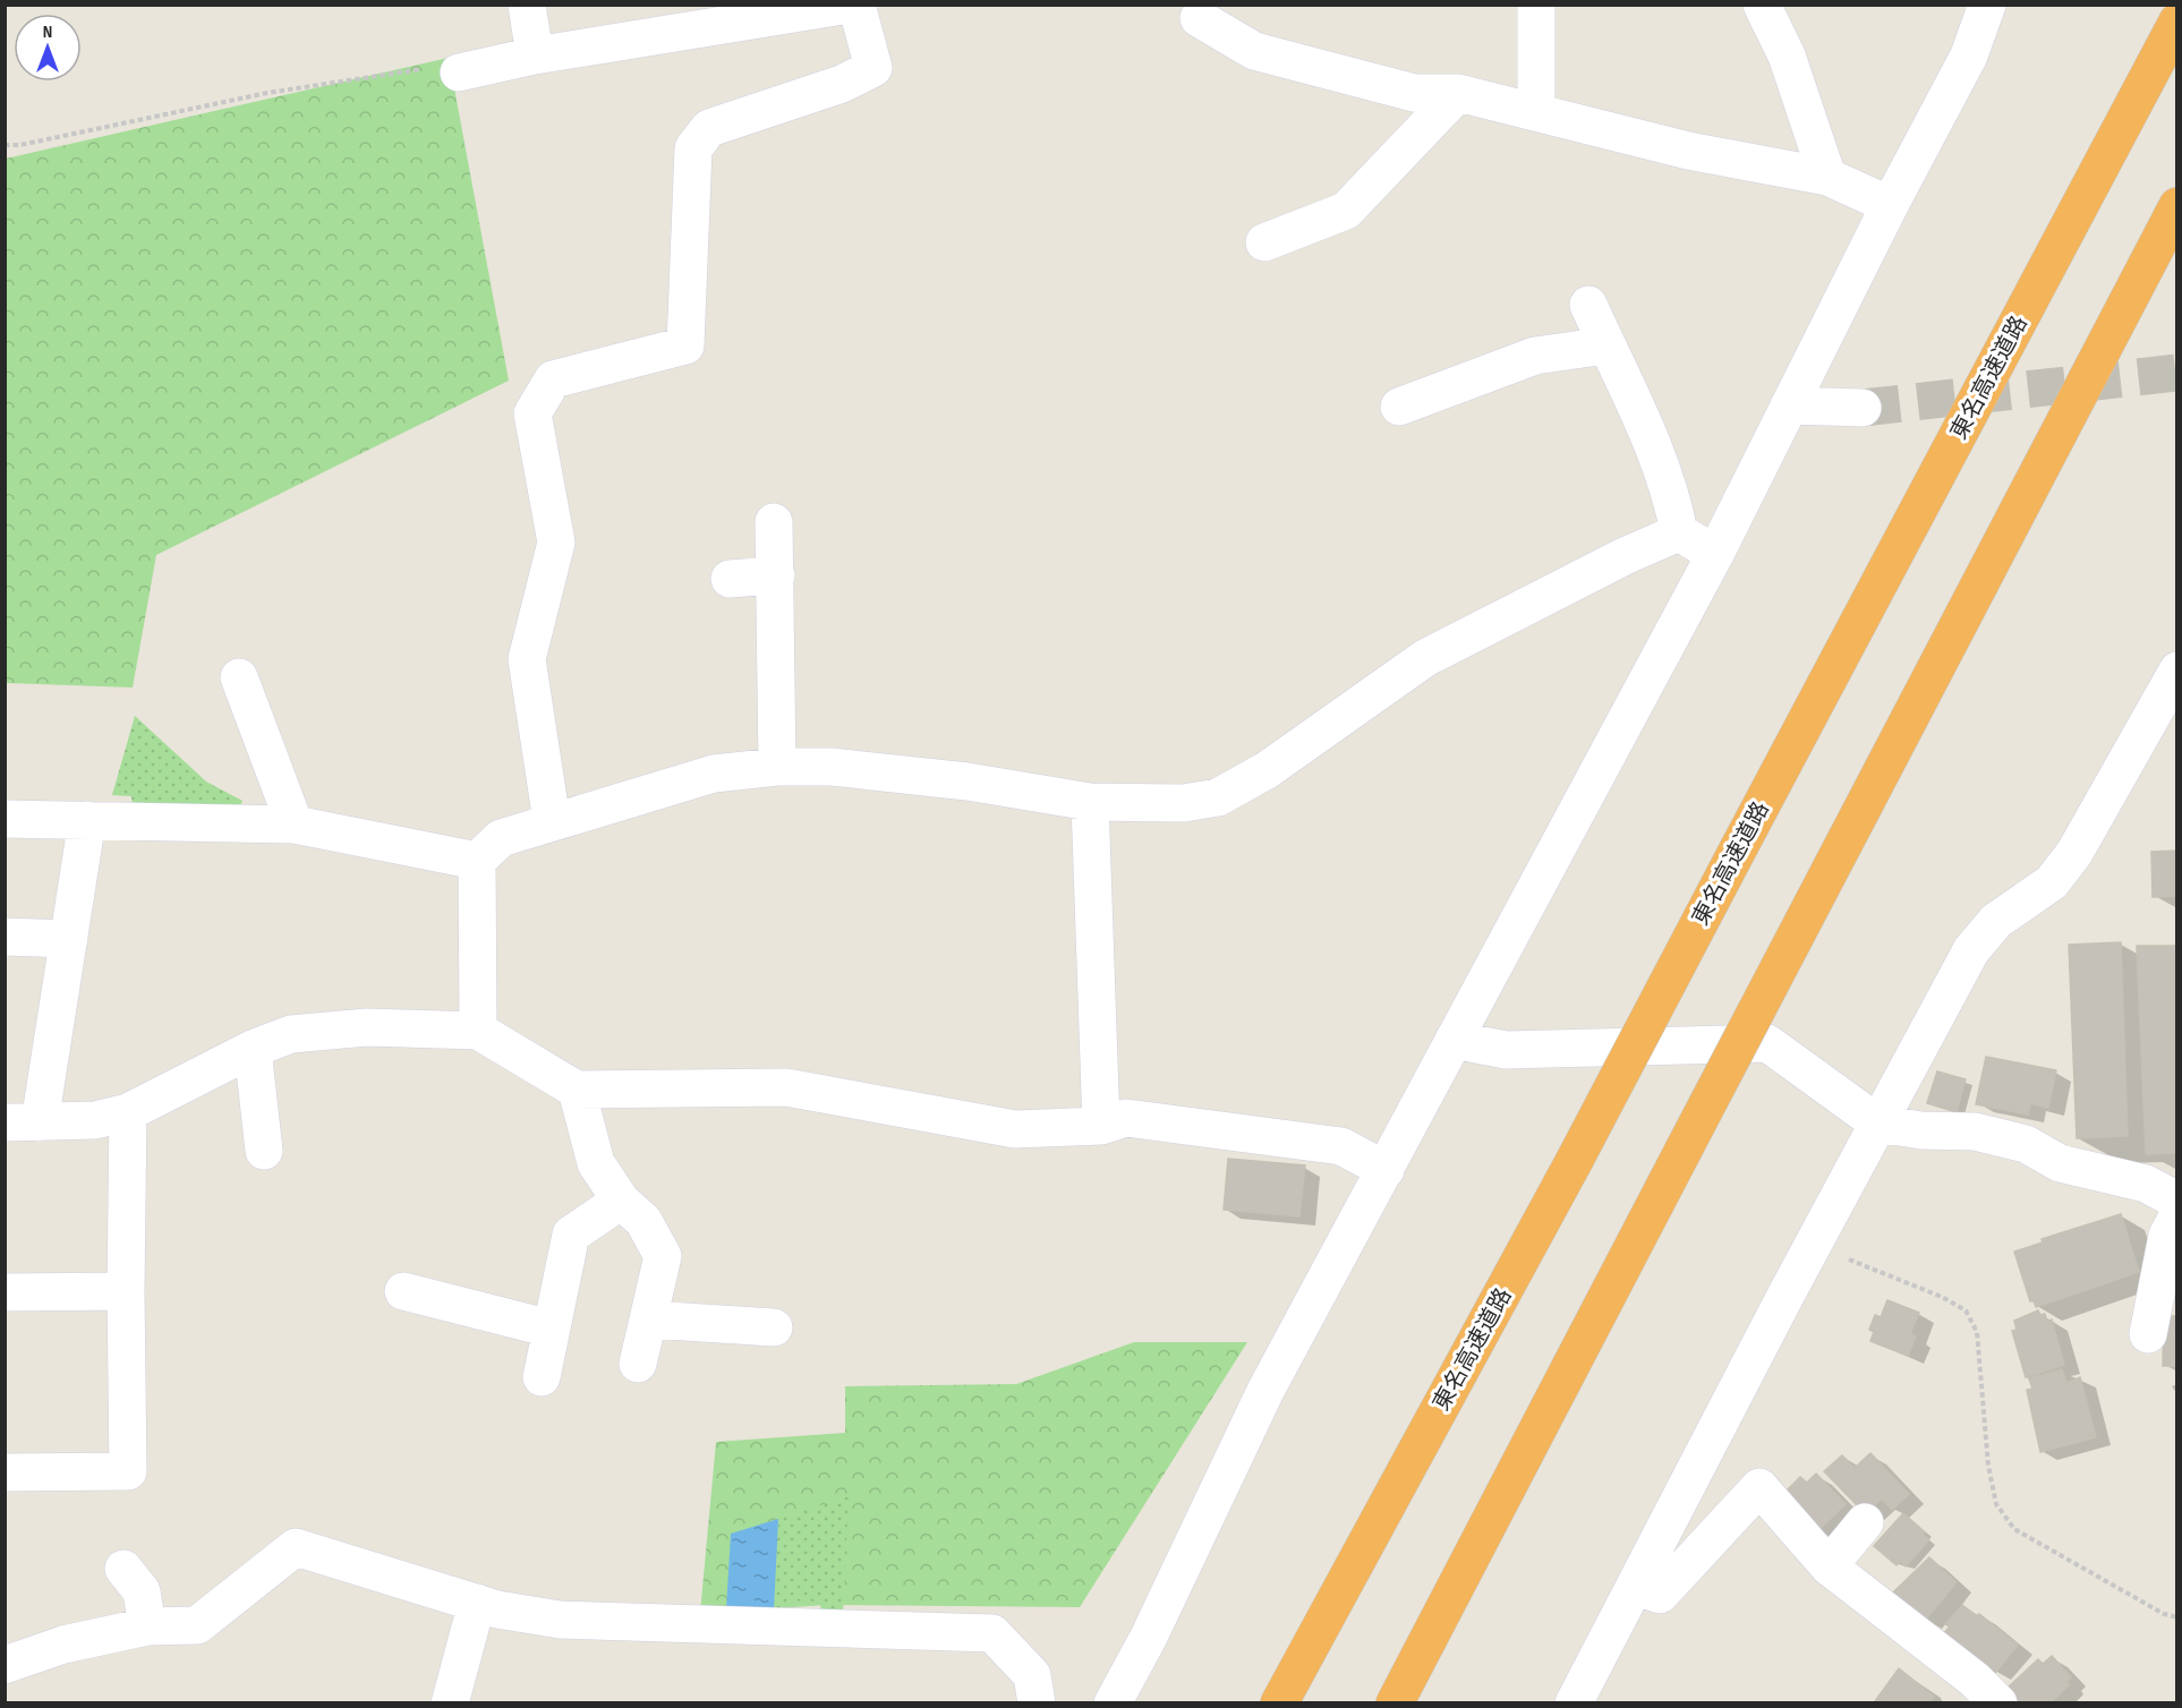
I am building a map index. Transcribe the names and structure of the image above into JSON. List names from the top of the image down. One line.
{"streets":{"highway":["東名高速道路"]},"north":"top"}
